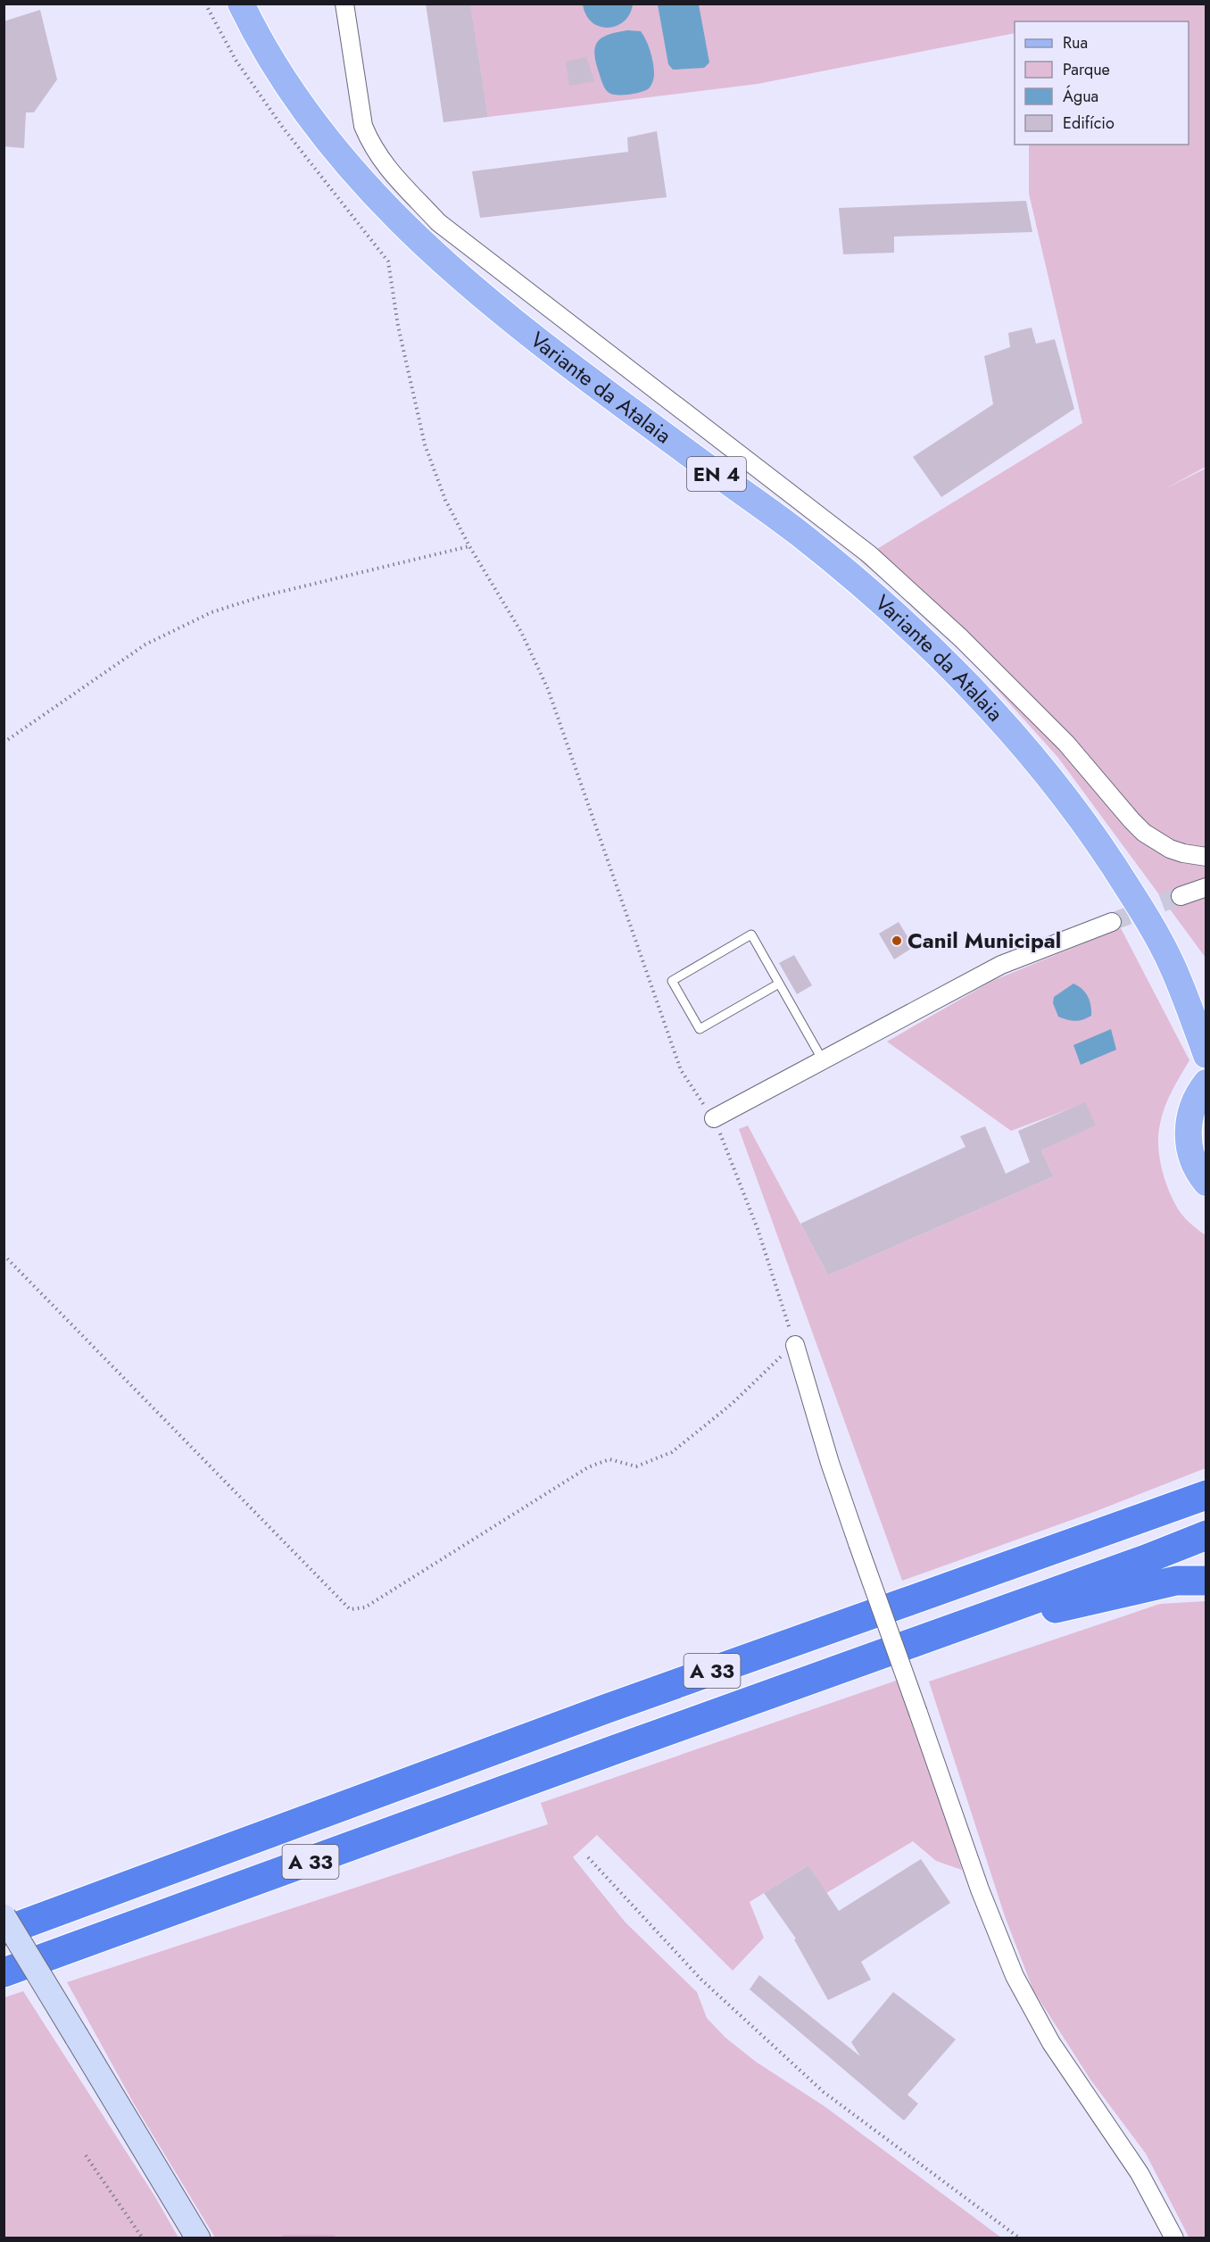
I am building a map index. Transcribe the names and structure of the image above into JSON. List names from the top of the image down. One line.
{"streets":{"highway":["A 33"],"main road":["Variante da Atalaia","EN 4"]},"places":["Canil Municipal"],"legend":["Rua","Parque","Água","Edifício"]}
